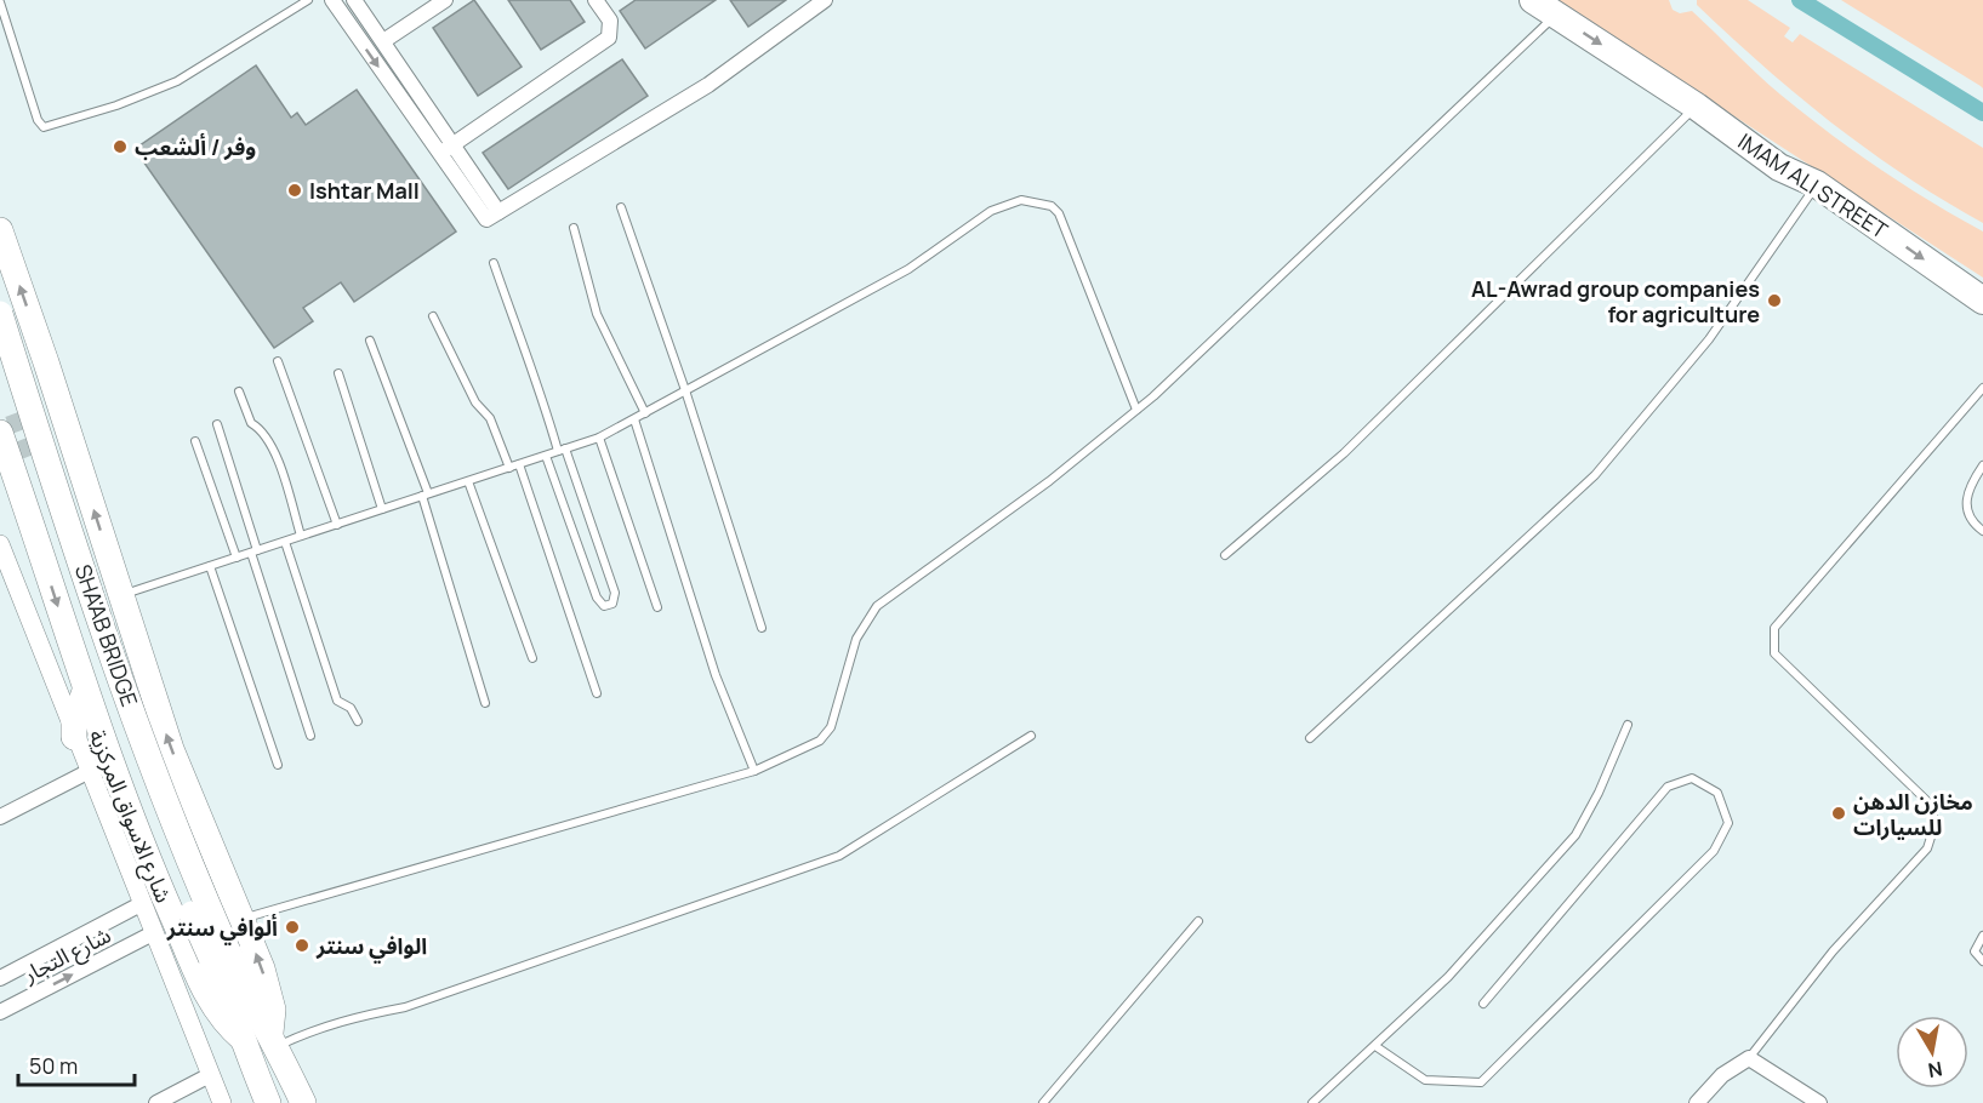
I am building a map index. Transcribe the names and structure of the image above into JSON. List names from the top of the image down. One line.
{"streets":{"highway":["IMAM ALI STREET","SHA'AB BRIDGE"],"street":["شارع الاسواق المركزية","شارع التجار"]},"crossings":[["شارع الاسواق المركزية","شارع التجار"]],"one_way":["IMAM ALI STREET"],"places":["وفر / ألشعب","Ishtar Mall","AL-Awrad group companies for agriculture","مخازن الدهن للسيارات","ألوافي سنتر","الوافي سنتر"],"scale_bar":"50 m","north":"bottom"}
